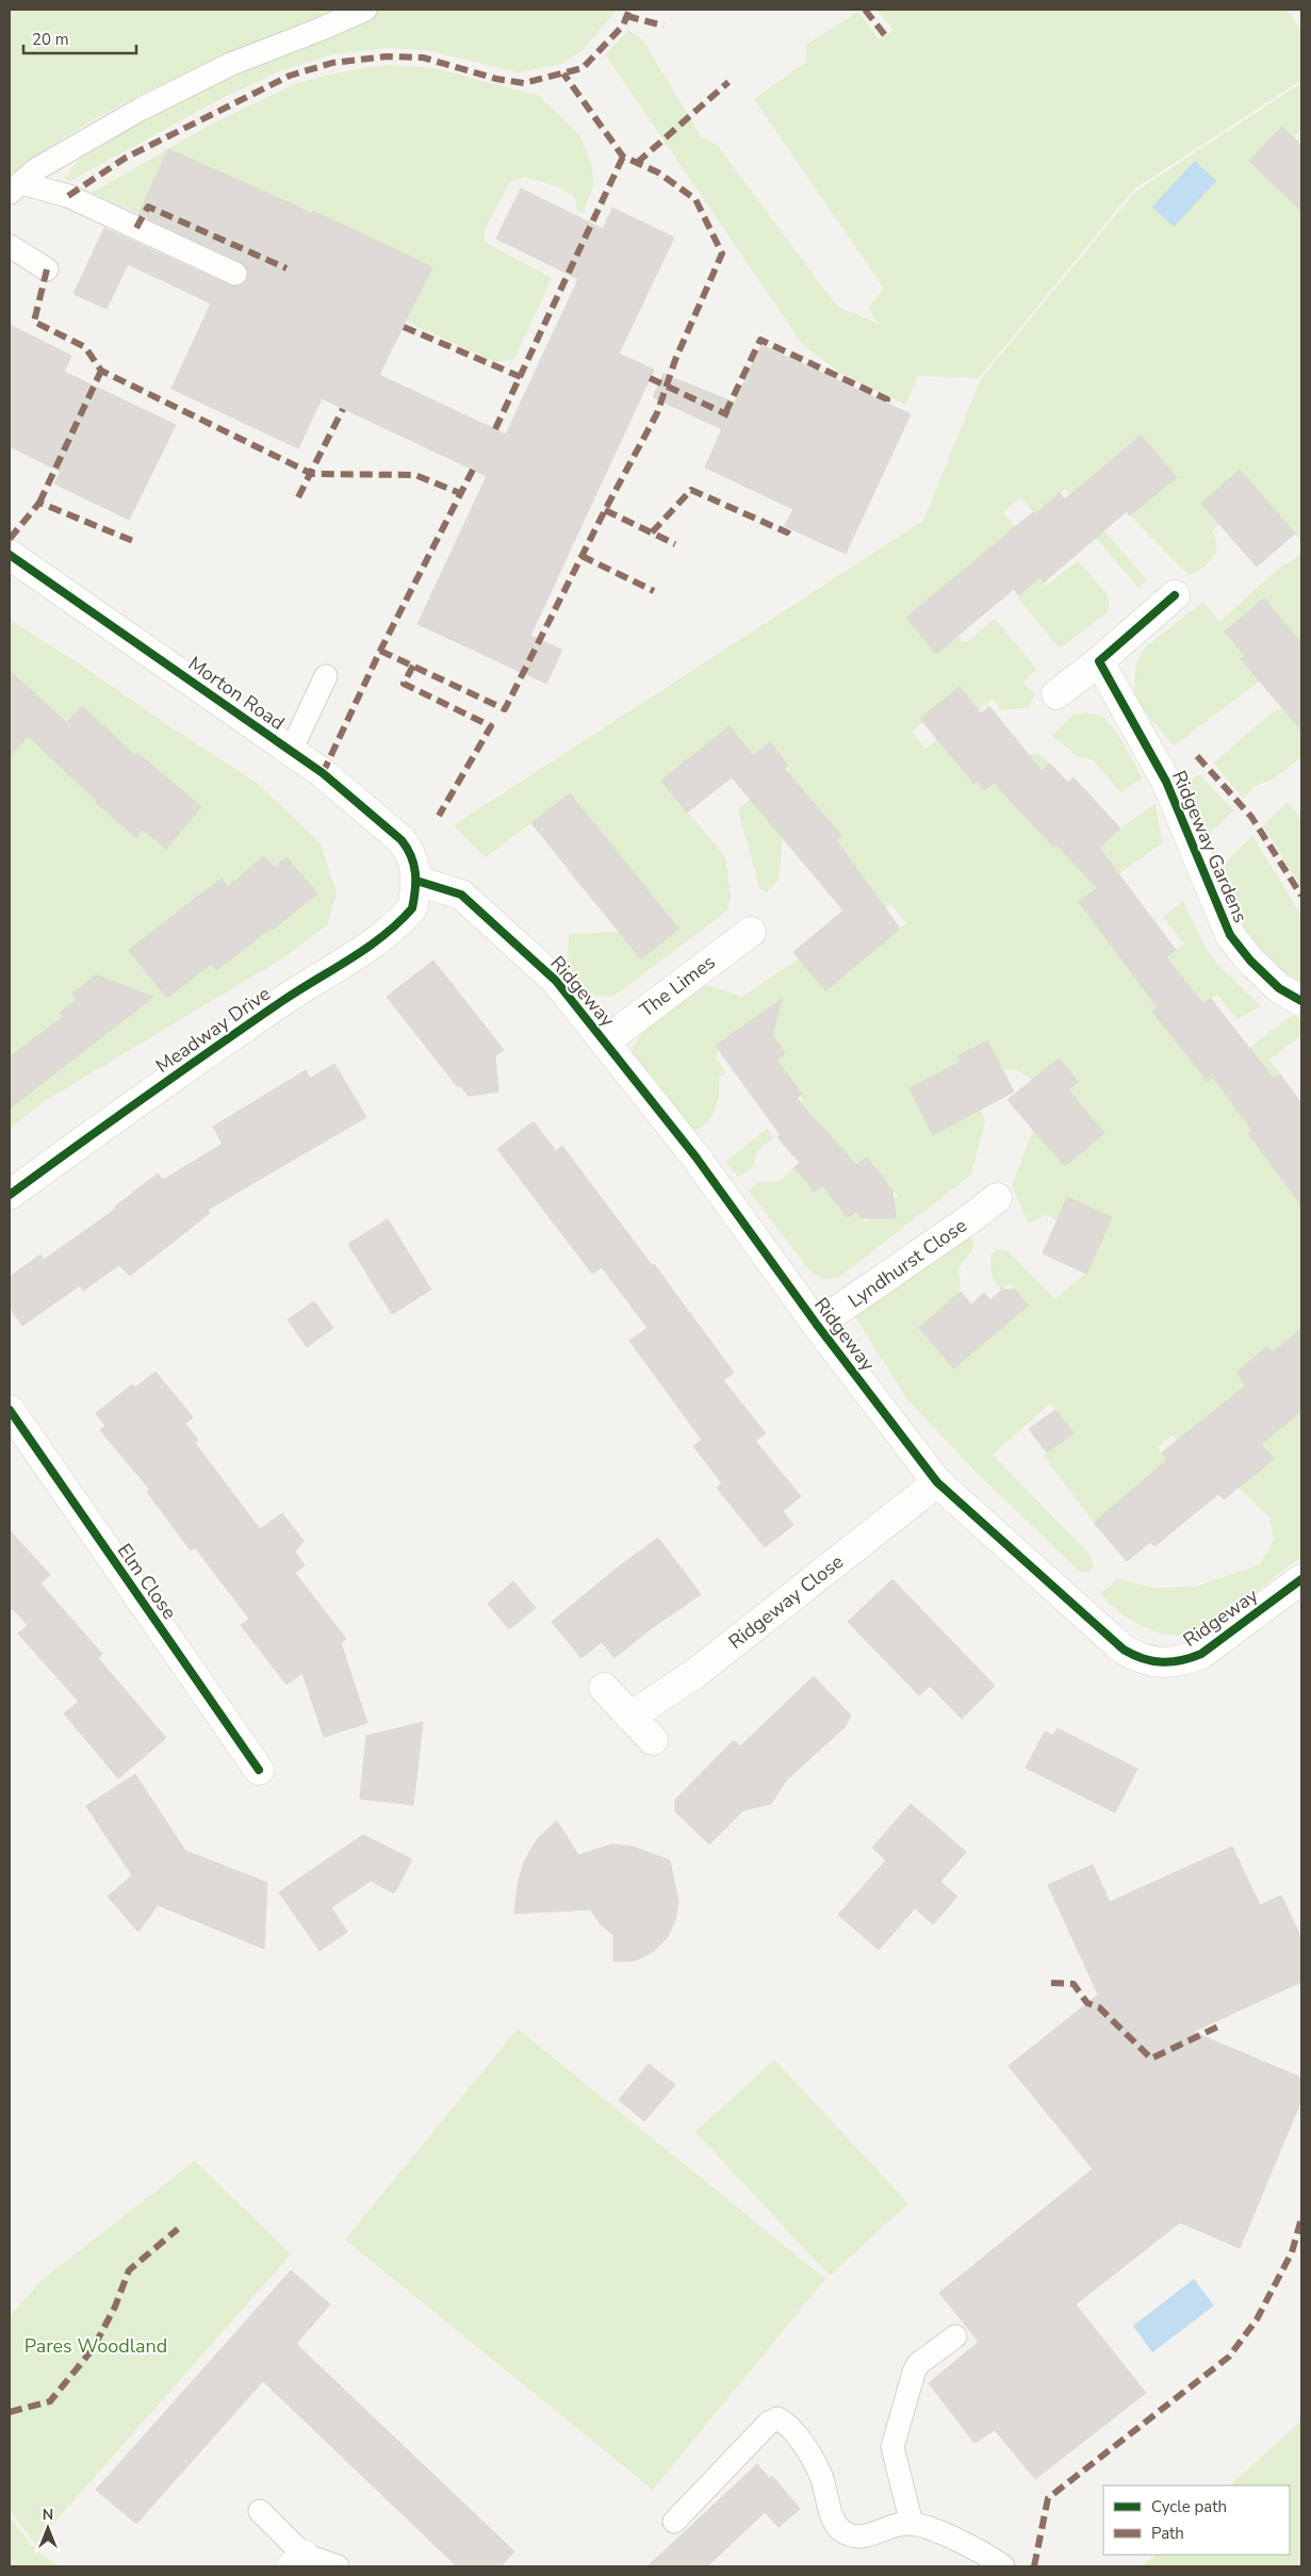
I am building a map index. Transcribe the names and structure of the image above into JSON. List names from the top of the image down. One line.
{"streets":{"street":["Morton Road","Ridgeway Gardens","The Limes","Ridgeway","Meadway Drive","Lyndhurst Close","Elm Close","Ridgeway Close"]},"crossings":[["Morton Road","Ridgeway"],["Morton Road","Meadway Drive"],["The Limes","Ridgeway"],["Ridgeway","Meadway Drive"],["Ridgeway","Lyndhurst Close"],["Ridgeway","Ridgeway Close"]],"parks":["Pares Woodland"],"legend":["Cycle path","Path"],"scale_bar":"20 m","north":"top"}
